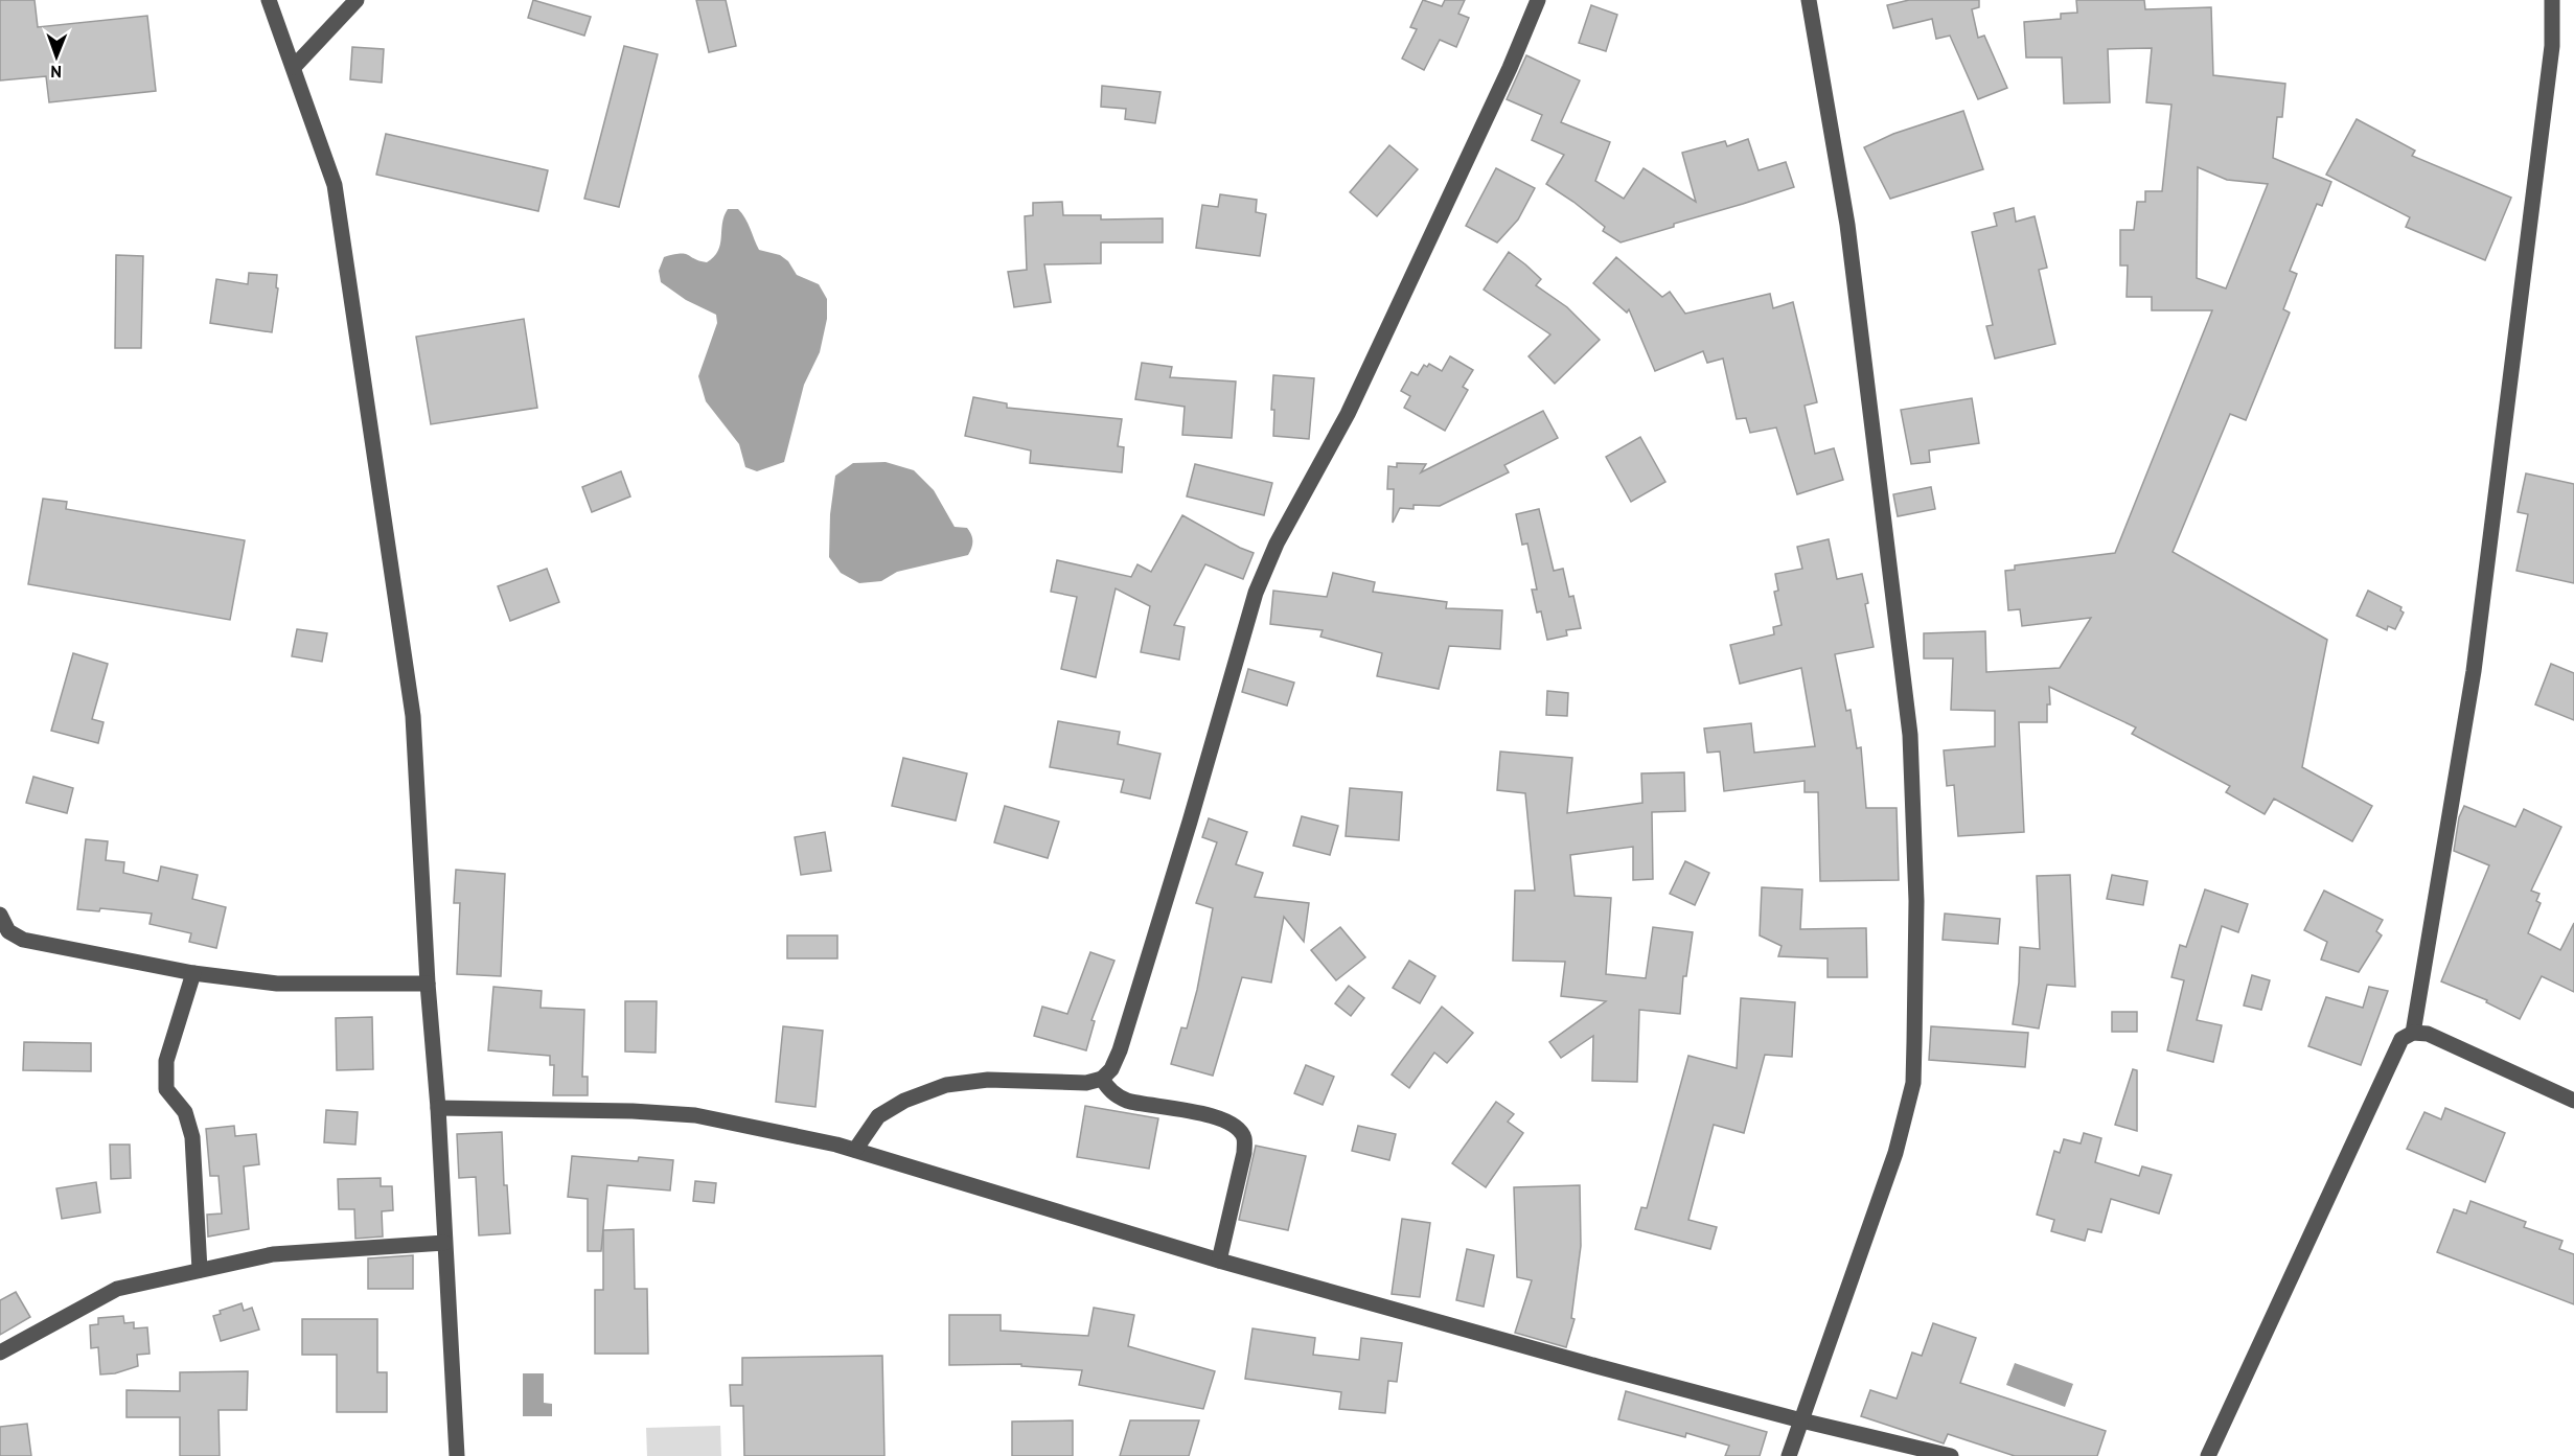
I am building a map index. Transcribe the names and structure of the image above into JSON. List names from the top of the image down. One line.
{"north":"bottom"}
